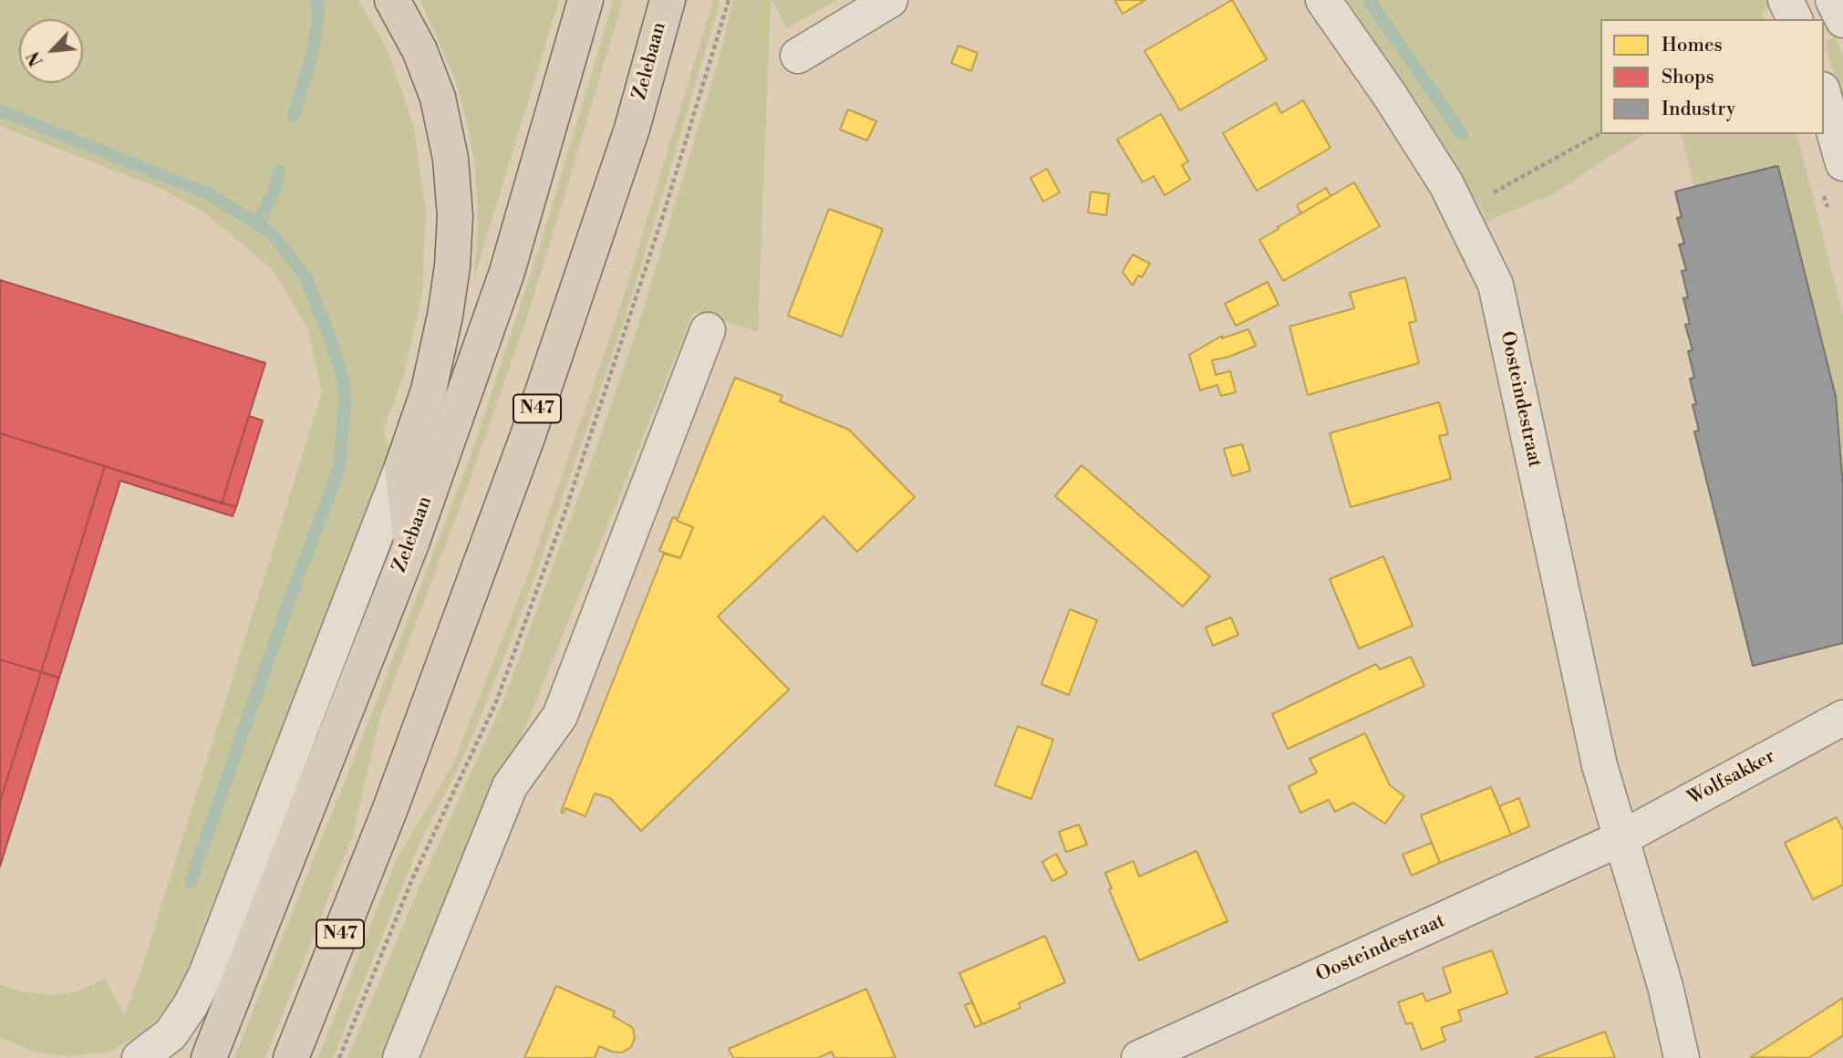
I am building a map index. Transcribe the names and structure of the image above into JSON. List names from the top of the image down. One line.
{"streets":{"main road":["Zelebaan","N47"],"street":["Oosteindestraat","Wolfsakker"]},"crossings":[["Oosteindestraat","Wolfsakker"]],"legend":["Homes","Shops","Industry"],"north":"bottom left"}
